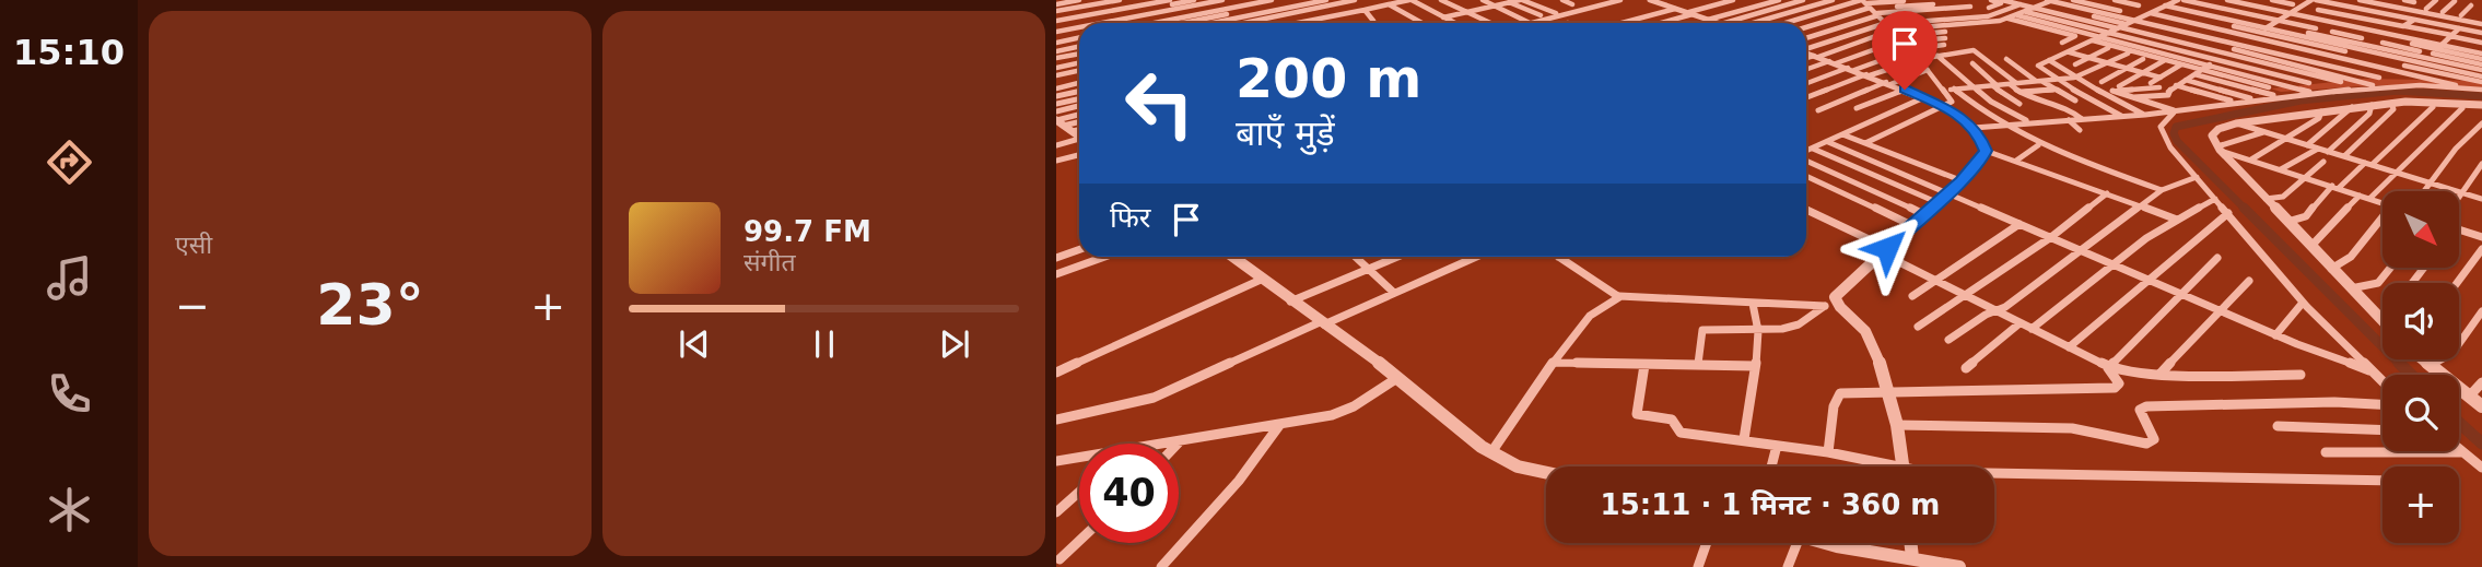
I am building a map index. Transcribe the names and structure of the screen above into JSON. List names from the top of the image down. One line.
{"north":"bottom right","page":{"tabs":"15:10","tile":"एसी","turn":["200 m","बाएँ मुड़ें"],"then":"फिर","map_buttons":"+","song":["99.7 FM","संगीत"],"heat":["−","23°","+"],"limit":"40","trip":"15:11 · 1 मिनट · 360 m"}}
